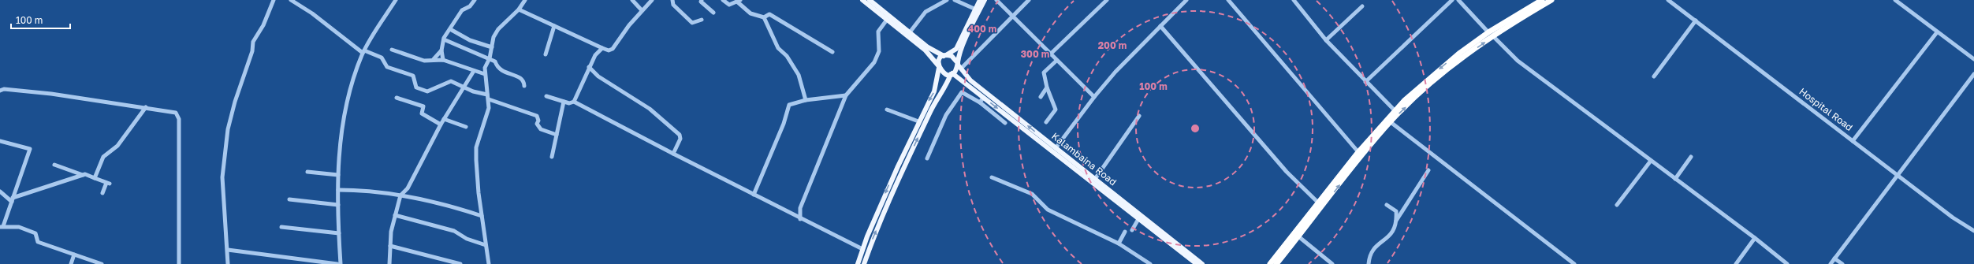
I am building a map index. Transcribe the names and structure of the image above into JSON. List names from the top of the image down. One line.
{"streets":{"main road":["Kalambaina Road"],"street":["Hospital Road"]},"scale_bar":"100 m","rings":["400 m","200 m","300 m","100 m"]}
